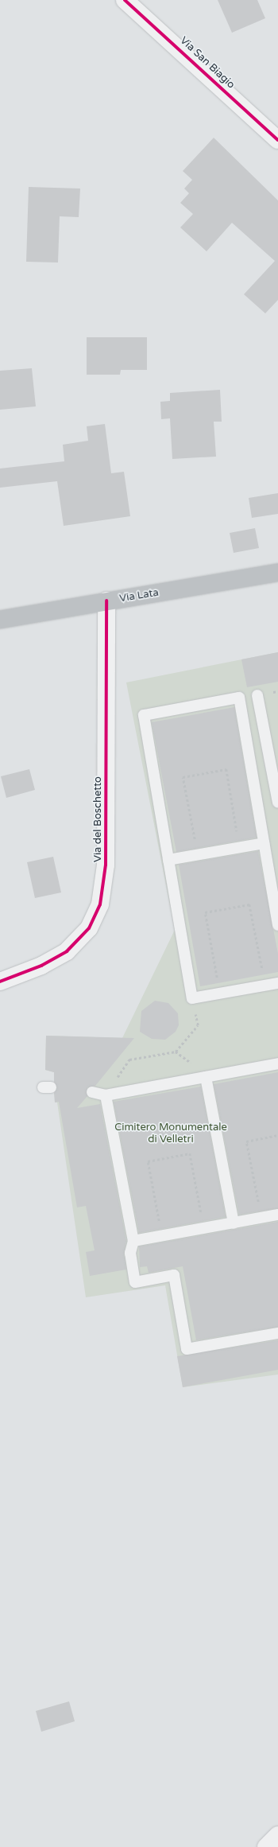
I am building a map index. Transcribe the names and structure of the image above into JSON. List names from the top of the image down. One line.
{"streets":{"main road":["Via Lata"],"street":["Via San Biagio","Via del Boschetto"]},"crossings":[["Via Lata","Via del Boschetto"]],"parks":["Cimitero Monumentale di Velletri"]}
